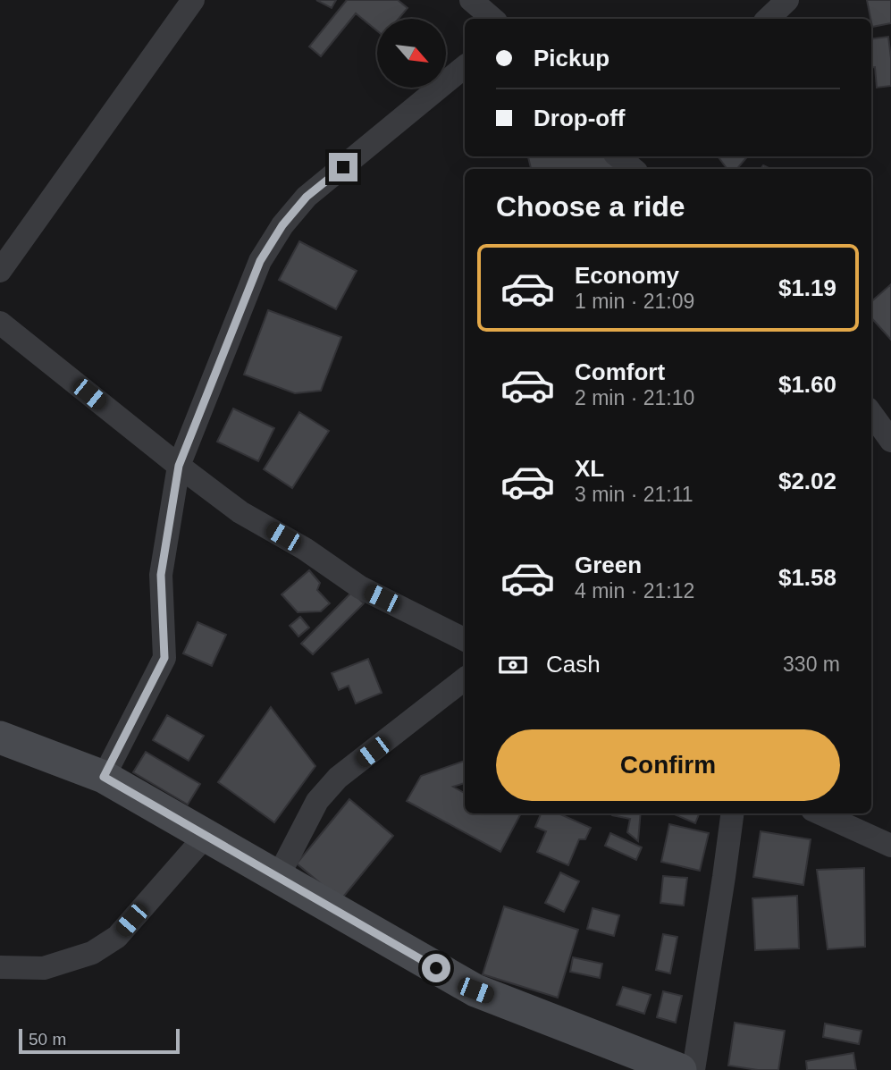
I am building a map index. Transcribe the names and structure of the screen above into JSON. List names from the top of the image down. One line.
{"scale_bar":"50 m","north":"bottom right","page":{"banner":["Pickup","Drop-off"],"heading":"Choose a ride","list":[{"name":"Economy","note":"1 min · 21:09","value":"$1.19"},{"name":"Comfort","note":"2 min · 21:10","value":"$1.60"},{"name":"XL","note":"3 min · 21:11","value":"$2.02"},{"name":"Green","note":"4 min · 21:12","value":"$1.58"}],"pay":["Cash","330 m"],"buttons":"Confirm","scale":"50 m"}}
